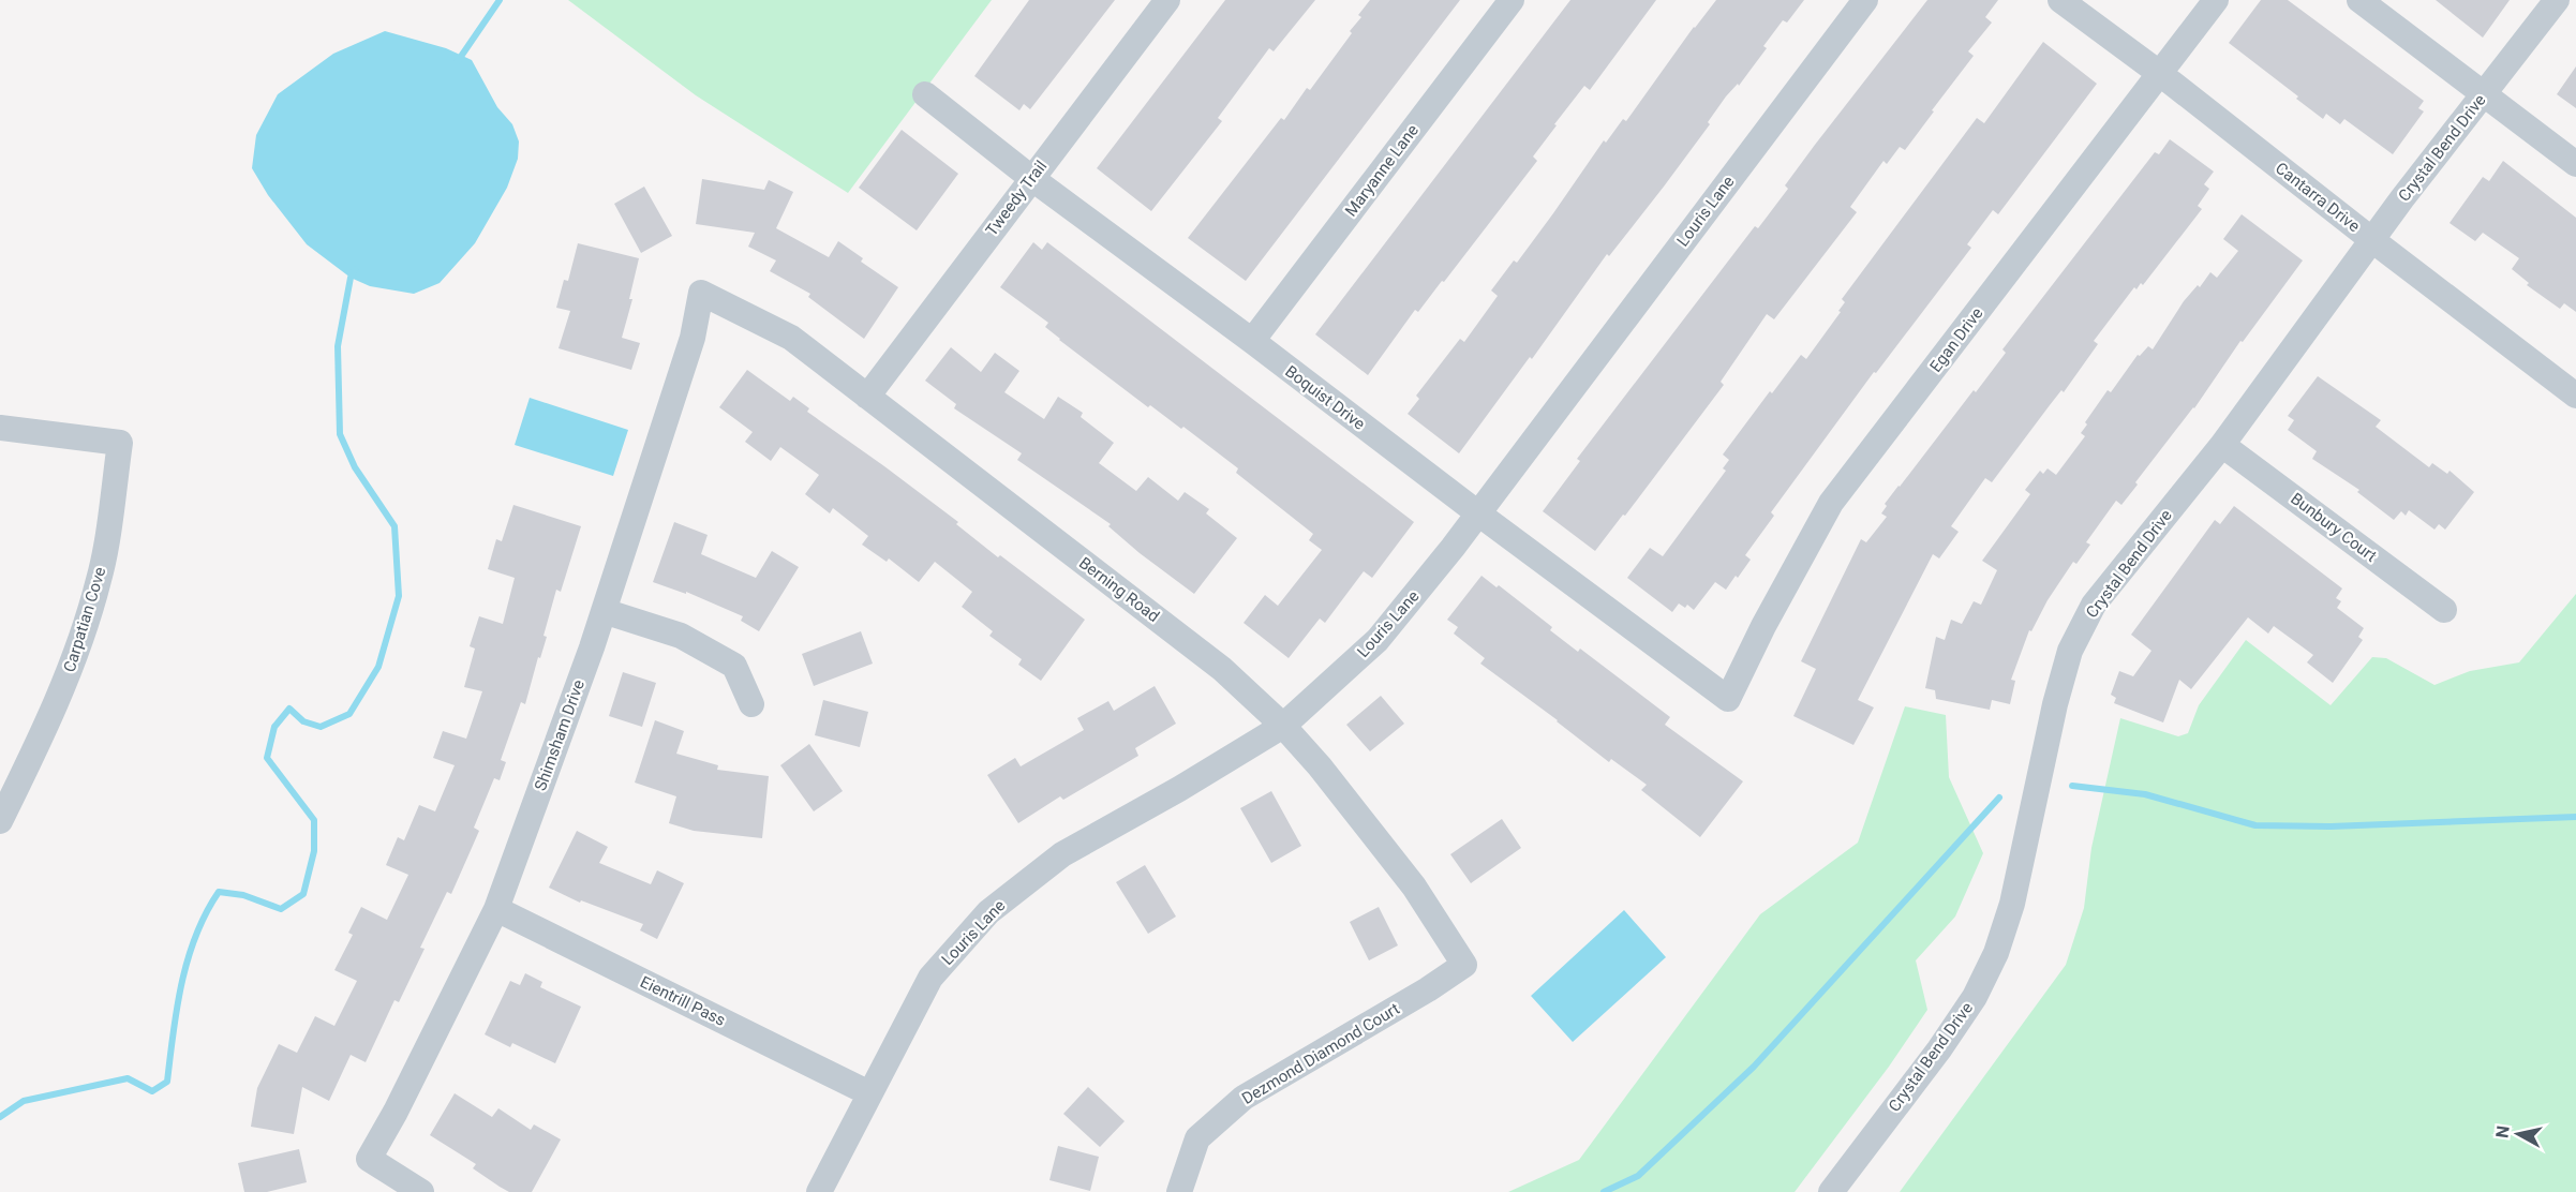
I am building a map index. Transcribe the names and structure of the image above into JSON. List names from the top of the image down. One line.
{"streets":{"street":["Crystal Bend Drive","Maryanne Lane","Cantarra Drive","Tweedy Trail","Louris Lane","Egan Drive","Boquist Drive","Bunbury Court","Berning Road","Carpatian Cove","Shimsham Drive","Eientrill Pass","Dezmond Diamond Court"]},"crossings":[["Crystal Bend Drive","Cantarra Drive"],["Crystal Bend Drive","Bunbury Court"],["Maryanne Lane","Boquist Drive"],["Cantarra Drive","Egan Drive"],["Tweedy Trail","Boquist Drive"],["Tweedy Trail","Berning Road"],["Louris Lane","Boquist Drive"],["Louris Lane","Berning Road"],["Louris Lane","Eientrill Pass"],["Egan Drive","Boquist Drive"],["Berning Road","Shimsham Drive"],["Berning Road","Dezmond Diamond Court"],["Shimsham Drive","Eientrill Pass"]],"north":"left"}
